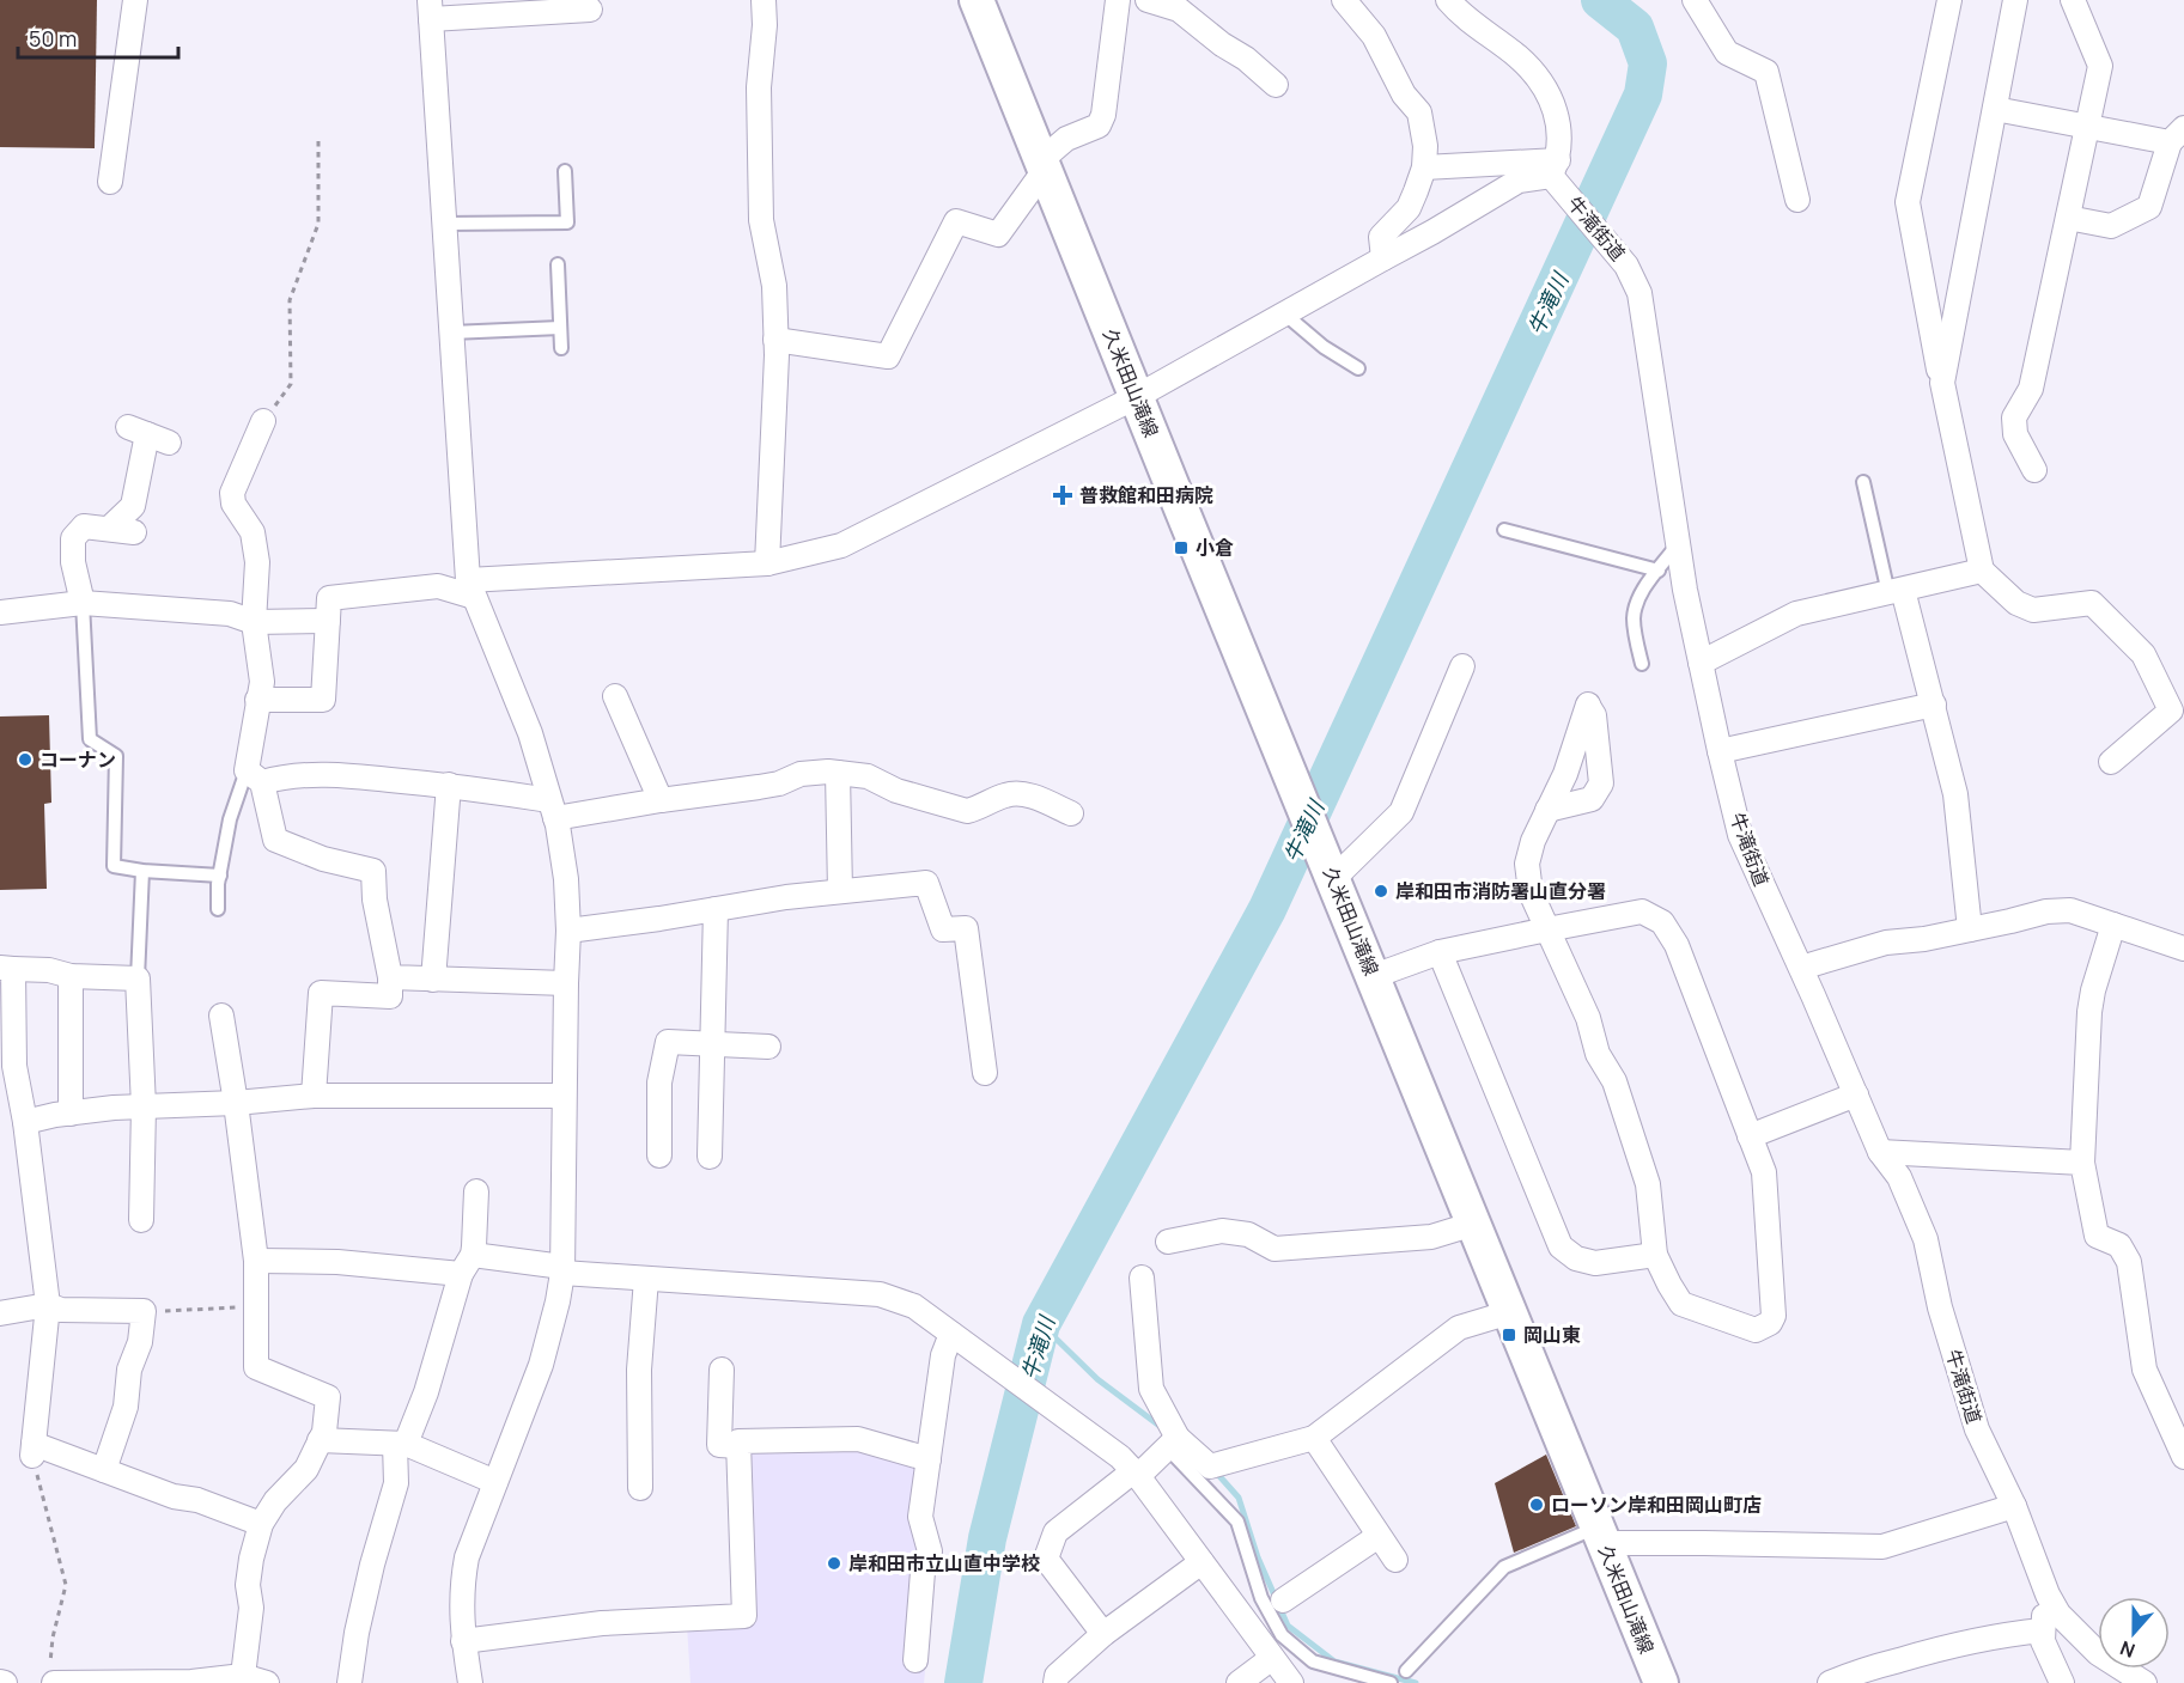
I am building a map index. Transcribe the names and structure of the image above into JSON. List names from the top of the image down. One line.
{"streets":{"street":["牛滝街道","久米田山滝線"]},"water":["牛滝川"],"places":{"health":["普救館和田病院"],"transit":["小倉","岡山東"],"other":["コーナン","岸和田市消防署山直分署","ローソン岸和田岡山町店","岸和田市立山直中学校"]},"scale_bar":"50 m","north":"bottom"}
